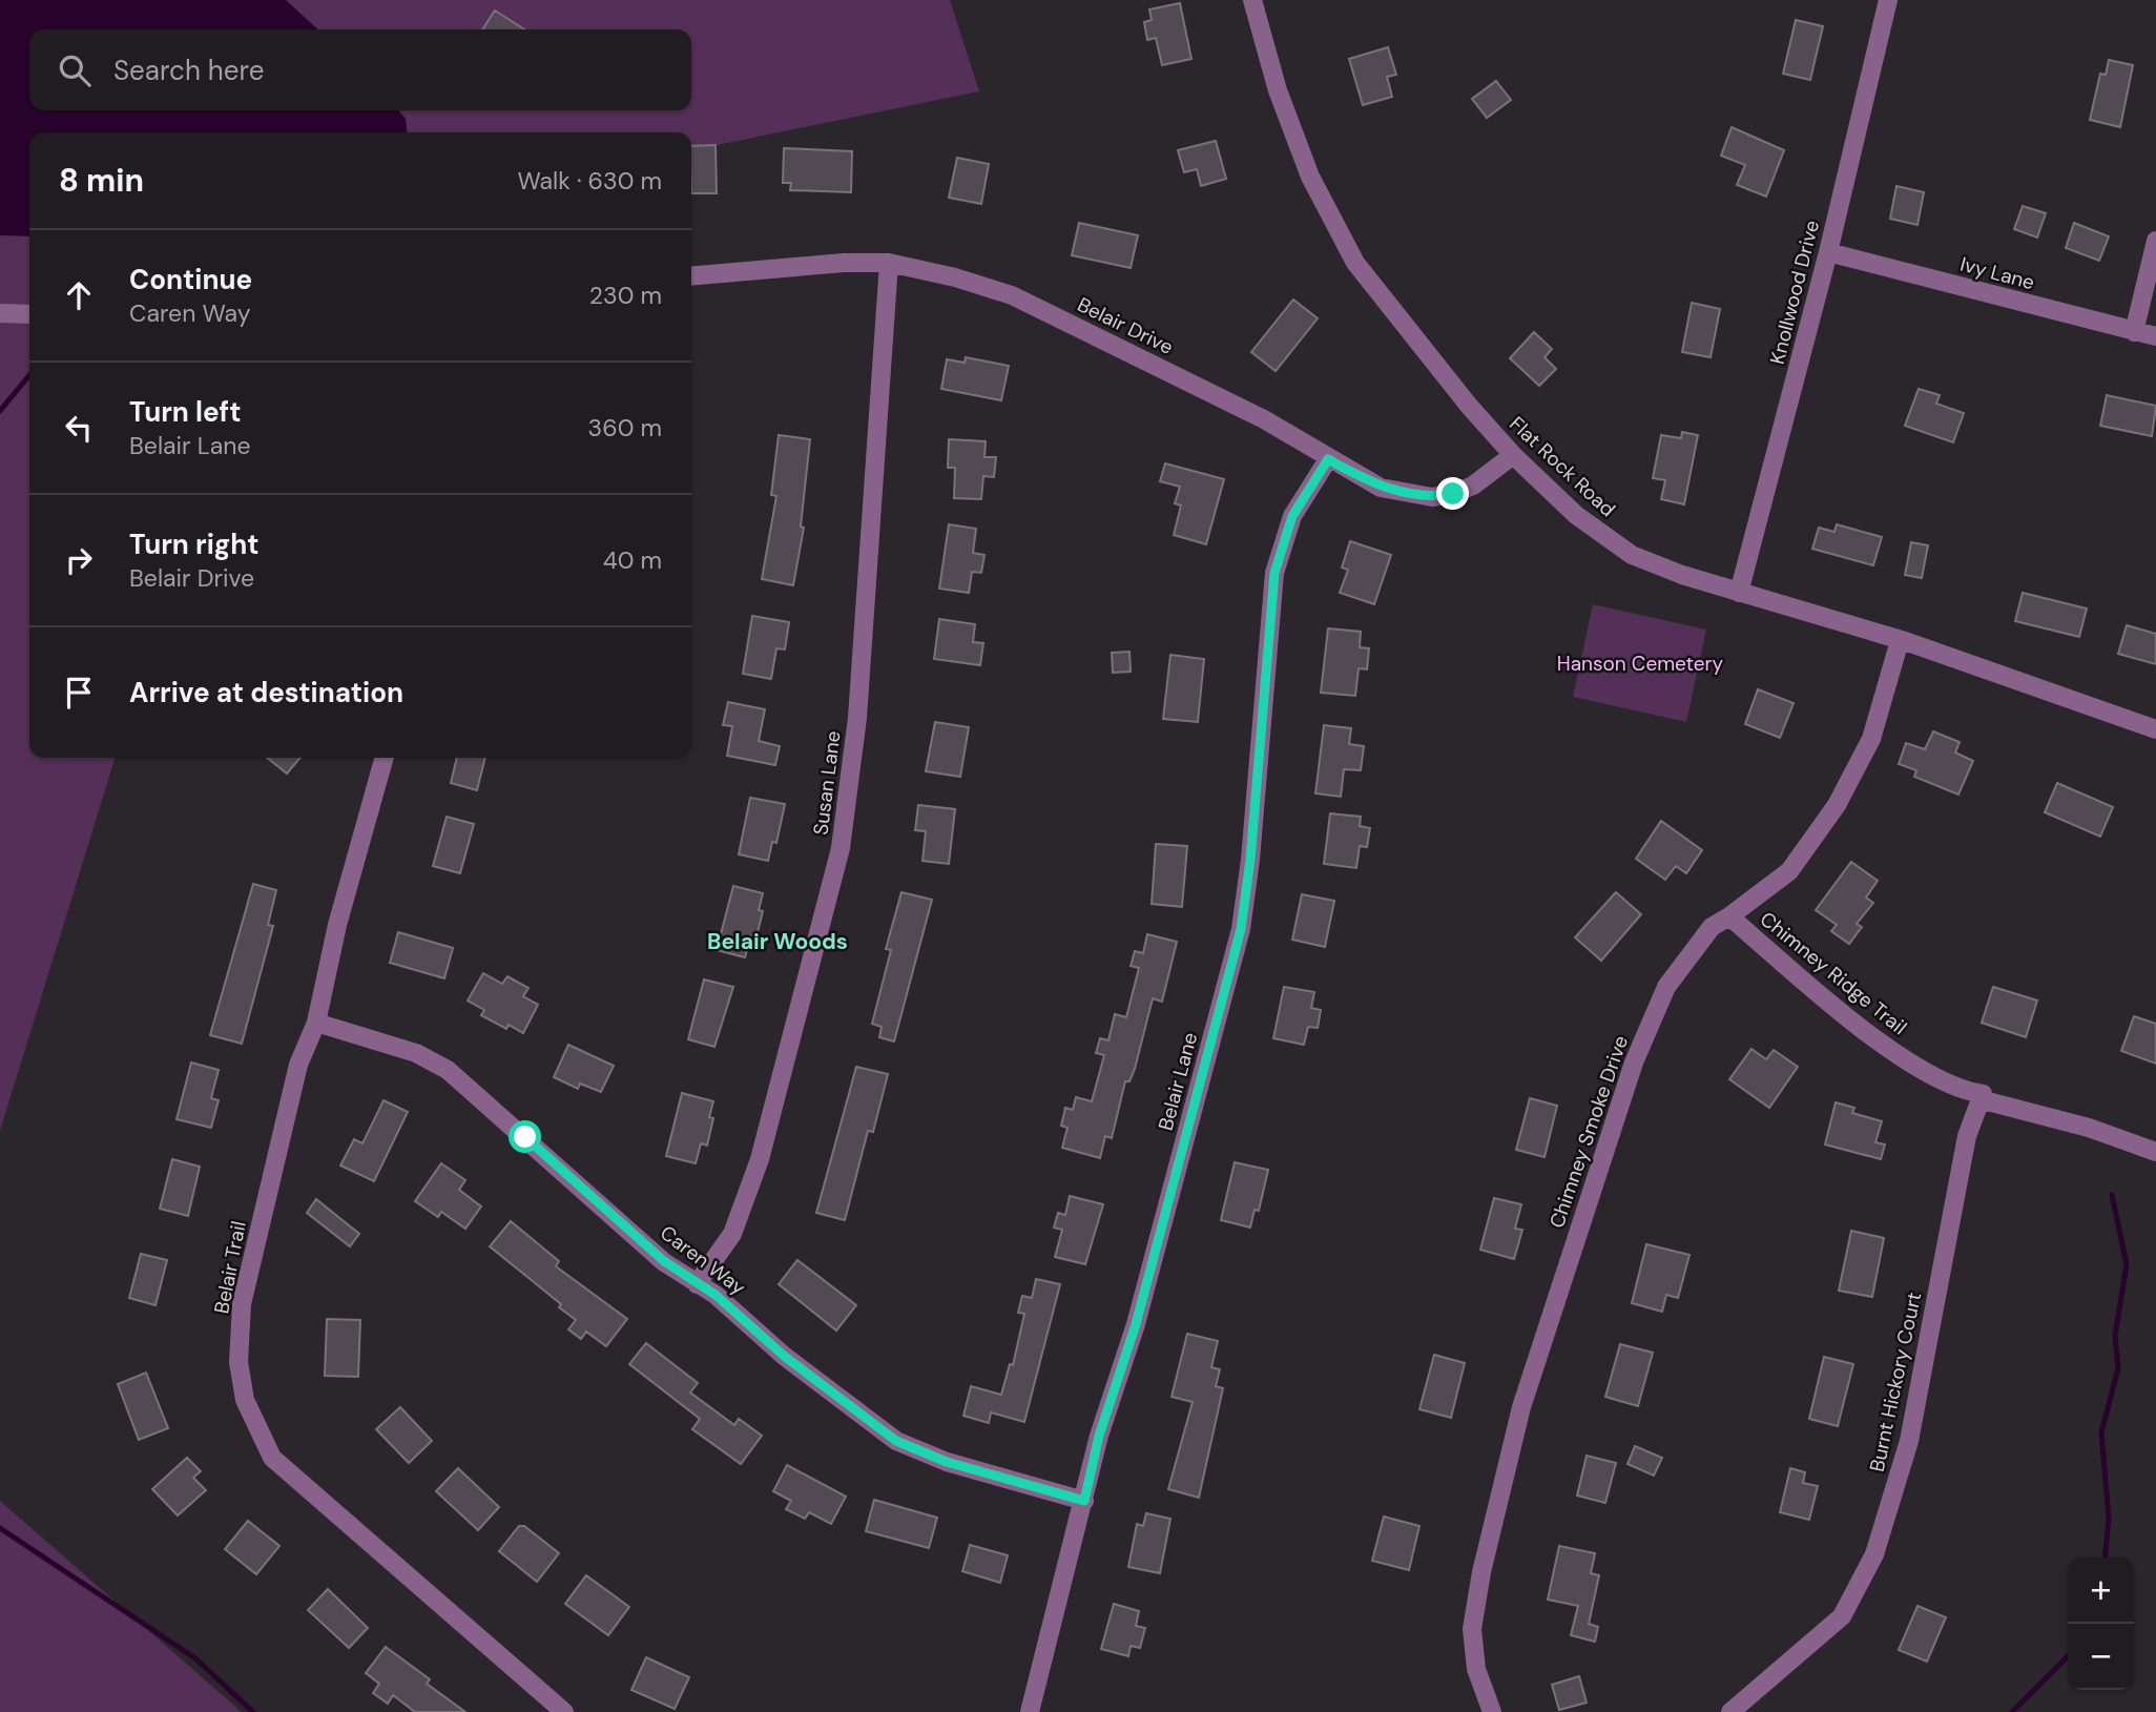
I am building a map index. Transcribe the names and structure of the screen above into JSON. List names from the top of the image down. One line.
{"streets":{"street":["Ivy Lane","Knollwood Drive","Belair Drive","Flat Rock Road","Susan Lane","Chimney Ridge Trail","Belair Lane","Chimney Smoke Drive","Caren Way","Belair Trail","Burnt Hickory Court"]},"crossings":[["Ivy Lane","Knollwood Drive"],["Knollwood Drive","Flat Rock Road"],["Belair Drive","Flat Rock Road"],["Belair Drive","Susan Lane"],["Belair Drive","Belair Lane"],["Flat Rock Road","Chimney Smoke Drive"],["Susan Lane","Caren Way"],["Chimney Ridge Trail","Chimney Smoke Drive"],["Chimney Ridge Trail","Burnt Hickory Court"],["Belair Lane","Caren Way"],["Caren Way","Belair Trail"]],"districts":["Belair Woods"],"parks":["Hanson Cemetery"],"page":{"search":"Search here","heading":["8 min","Walk · 630 m"],"list":[["Continue","Caren Way","230 m"],["Turn left","Belair Lane","360 m"],["Turn right","Belair Drive","40 m"],"Arrive at destination"],"map_buttons":["+","−"]}}
